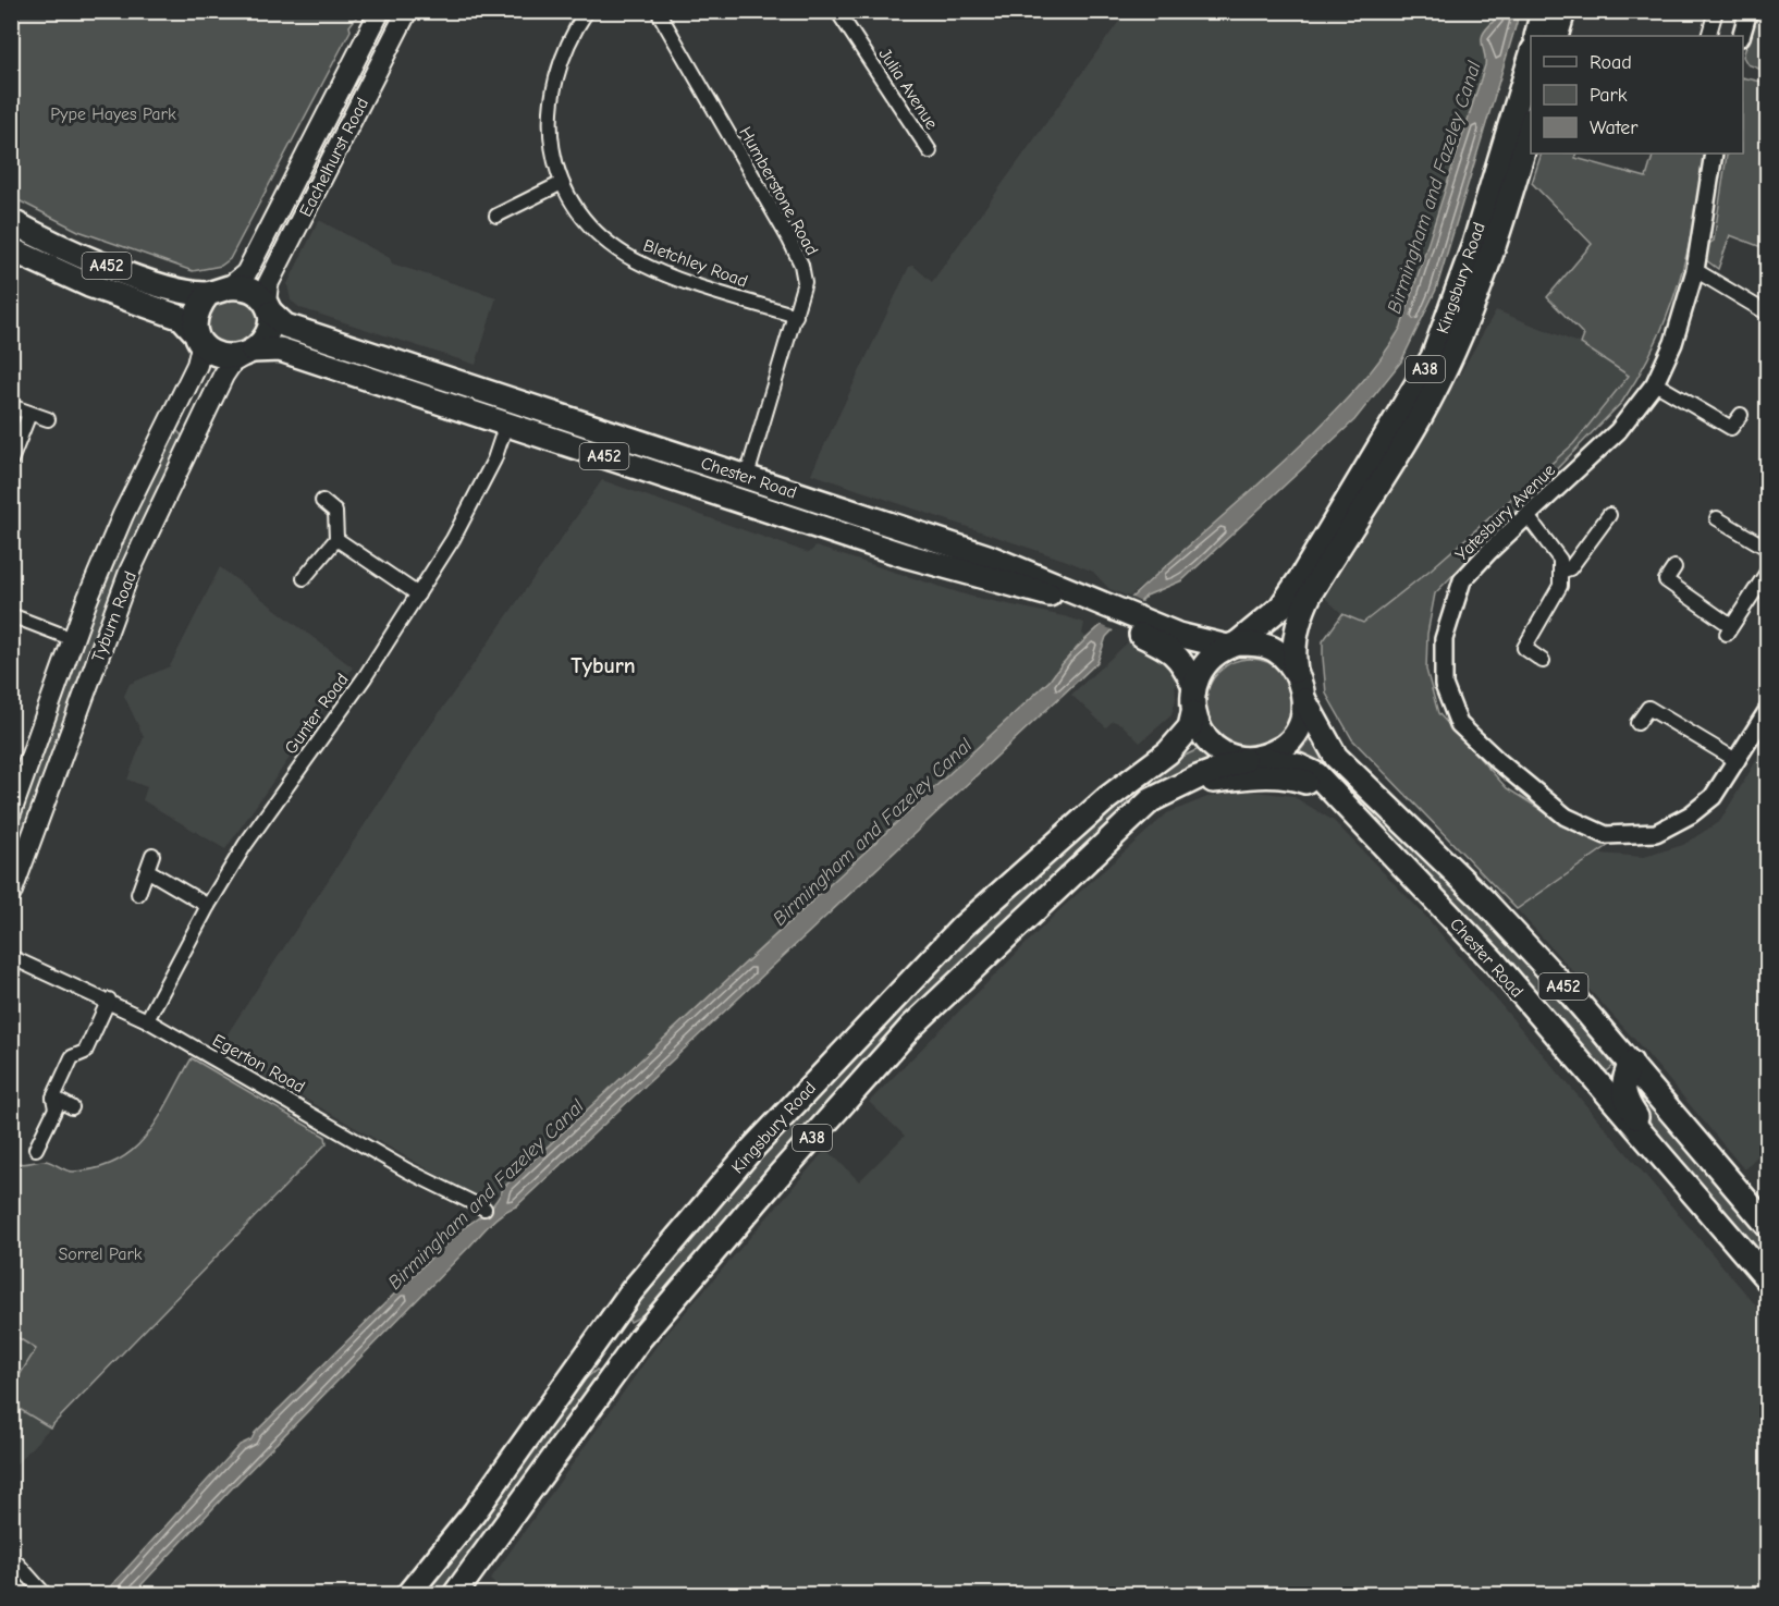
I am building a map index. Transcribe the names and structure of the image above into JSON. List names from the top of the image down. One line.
{"streets":{"highway":["A452","Kingsbury Road","A38","Chester Road"],"main road":["Eachelhurst Road","Tyburn Road"],"street":["Julia Avenue","Humberstone Road","Bletchley Road","Yatesbury Avenue","Gunter Road","Egerton Road"]},"crossings":[["Eachelhurst Road","A452"],["Eachelhurst Road","Chester Road"],["Eachelhurst Road","Tyburn Road"],["Humberstone Road","Bletchley Road"],["Humberstone Road","Chester Road"],["A452","Chester Road"],["A452","Tyburn Road"],["Kingsbury Road","A38"],["Kingsbury Road","Chester Road"],["A38","Chester Road"],["Chester Road","Tyburn Road"],["Chester Road","Gunter Road"],["Gunter Road","Egerton Road"]],"districts":["Tyburn"],"water":["Birmingham and Fazeley Canal"],"parks":["Pype Hayes Park","Sorrel Park"],"legend":["Road","Park","Water"]}
